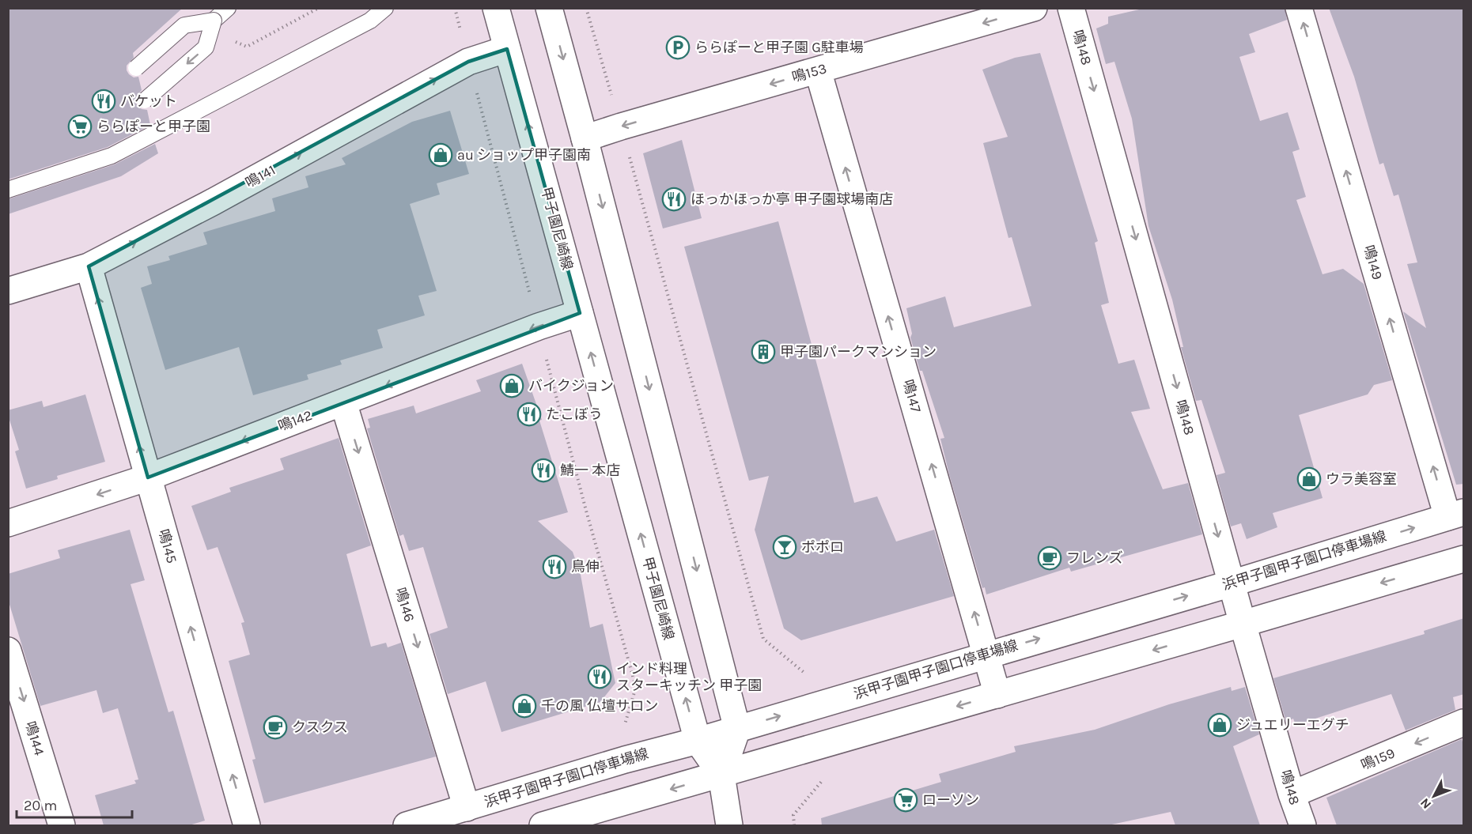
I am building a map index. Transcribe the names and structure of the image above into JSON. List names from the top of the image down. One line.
{"streets":{"street":["鳴148","鳴153","鳴141","甲子園尼崎線","鳴149","鳴147","鳴142","鳴145","浜甲子園甲子園口停車場線","鳴146","鳴144","鳴159"]},"crossings":[["鳴148","浜甲子園甲子園口停車場線"],["鳴148","鳴159"],["鳴153","鳴147"],["鳴141","甲子園尼崎線"],["鳴141","鳴145"],["甲子園尼崎線","鳴142"],["甲子園尼崎線","浜甲子園甲子園口停車場線"],["鳴149","浜甲子園甲子園口停車場線"],["鳴147","浜甲子園甲子園口停車場線"],["鳴142","鳴145"],["鳴142","鳴146"],["浜甲子園甲子園口停車場線","鳴146"]],"one_way":["鳴148","鳴153","鳴141","鳴149","鳴147","鳴142","鳴145","鳴146","鳴144"],"places":{"parking":["ららぽーと甲子園 G駐車場"],"restaurant":["バケット","ほっかほっか亭 甲子園球場南店","たこぼう","鯖一 本店","鳥伸","インド料理 スターキッチン 甲子園"],"supermarket":["ららぽーと甲子園","ローソン"],"shop":["au ショップ甲子園南","バイクジョン","ウラ美容室","千の風 仏壇サロン","ジュエリーエグチ"],"building":["甲子園パークマンション"],"bar":["ポポロ"],"cafe":["フレンズ","クスクス"]},"scale_bar":"20 m","north":"bottom left"}
